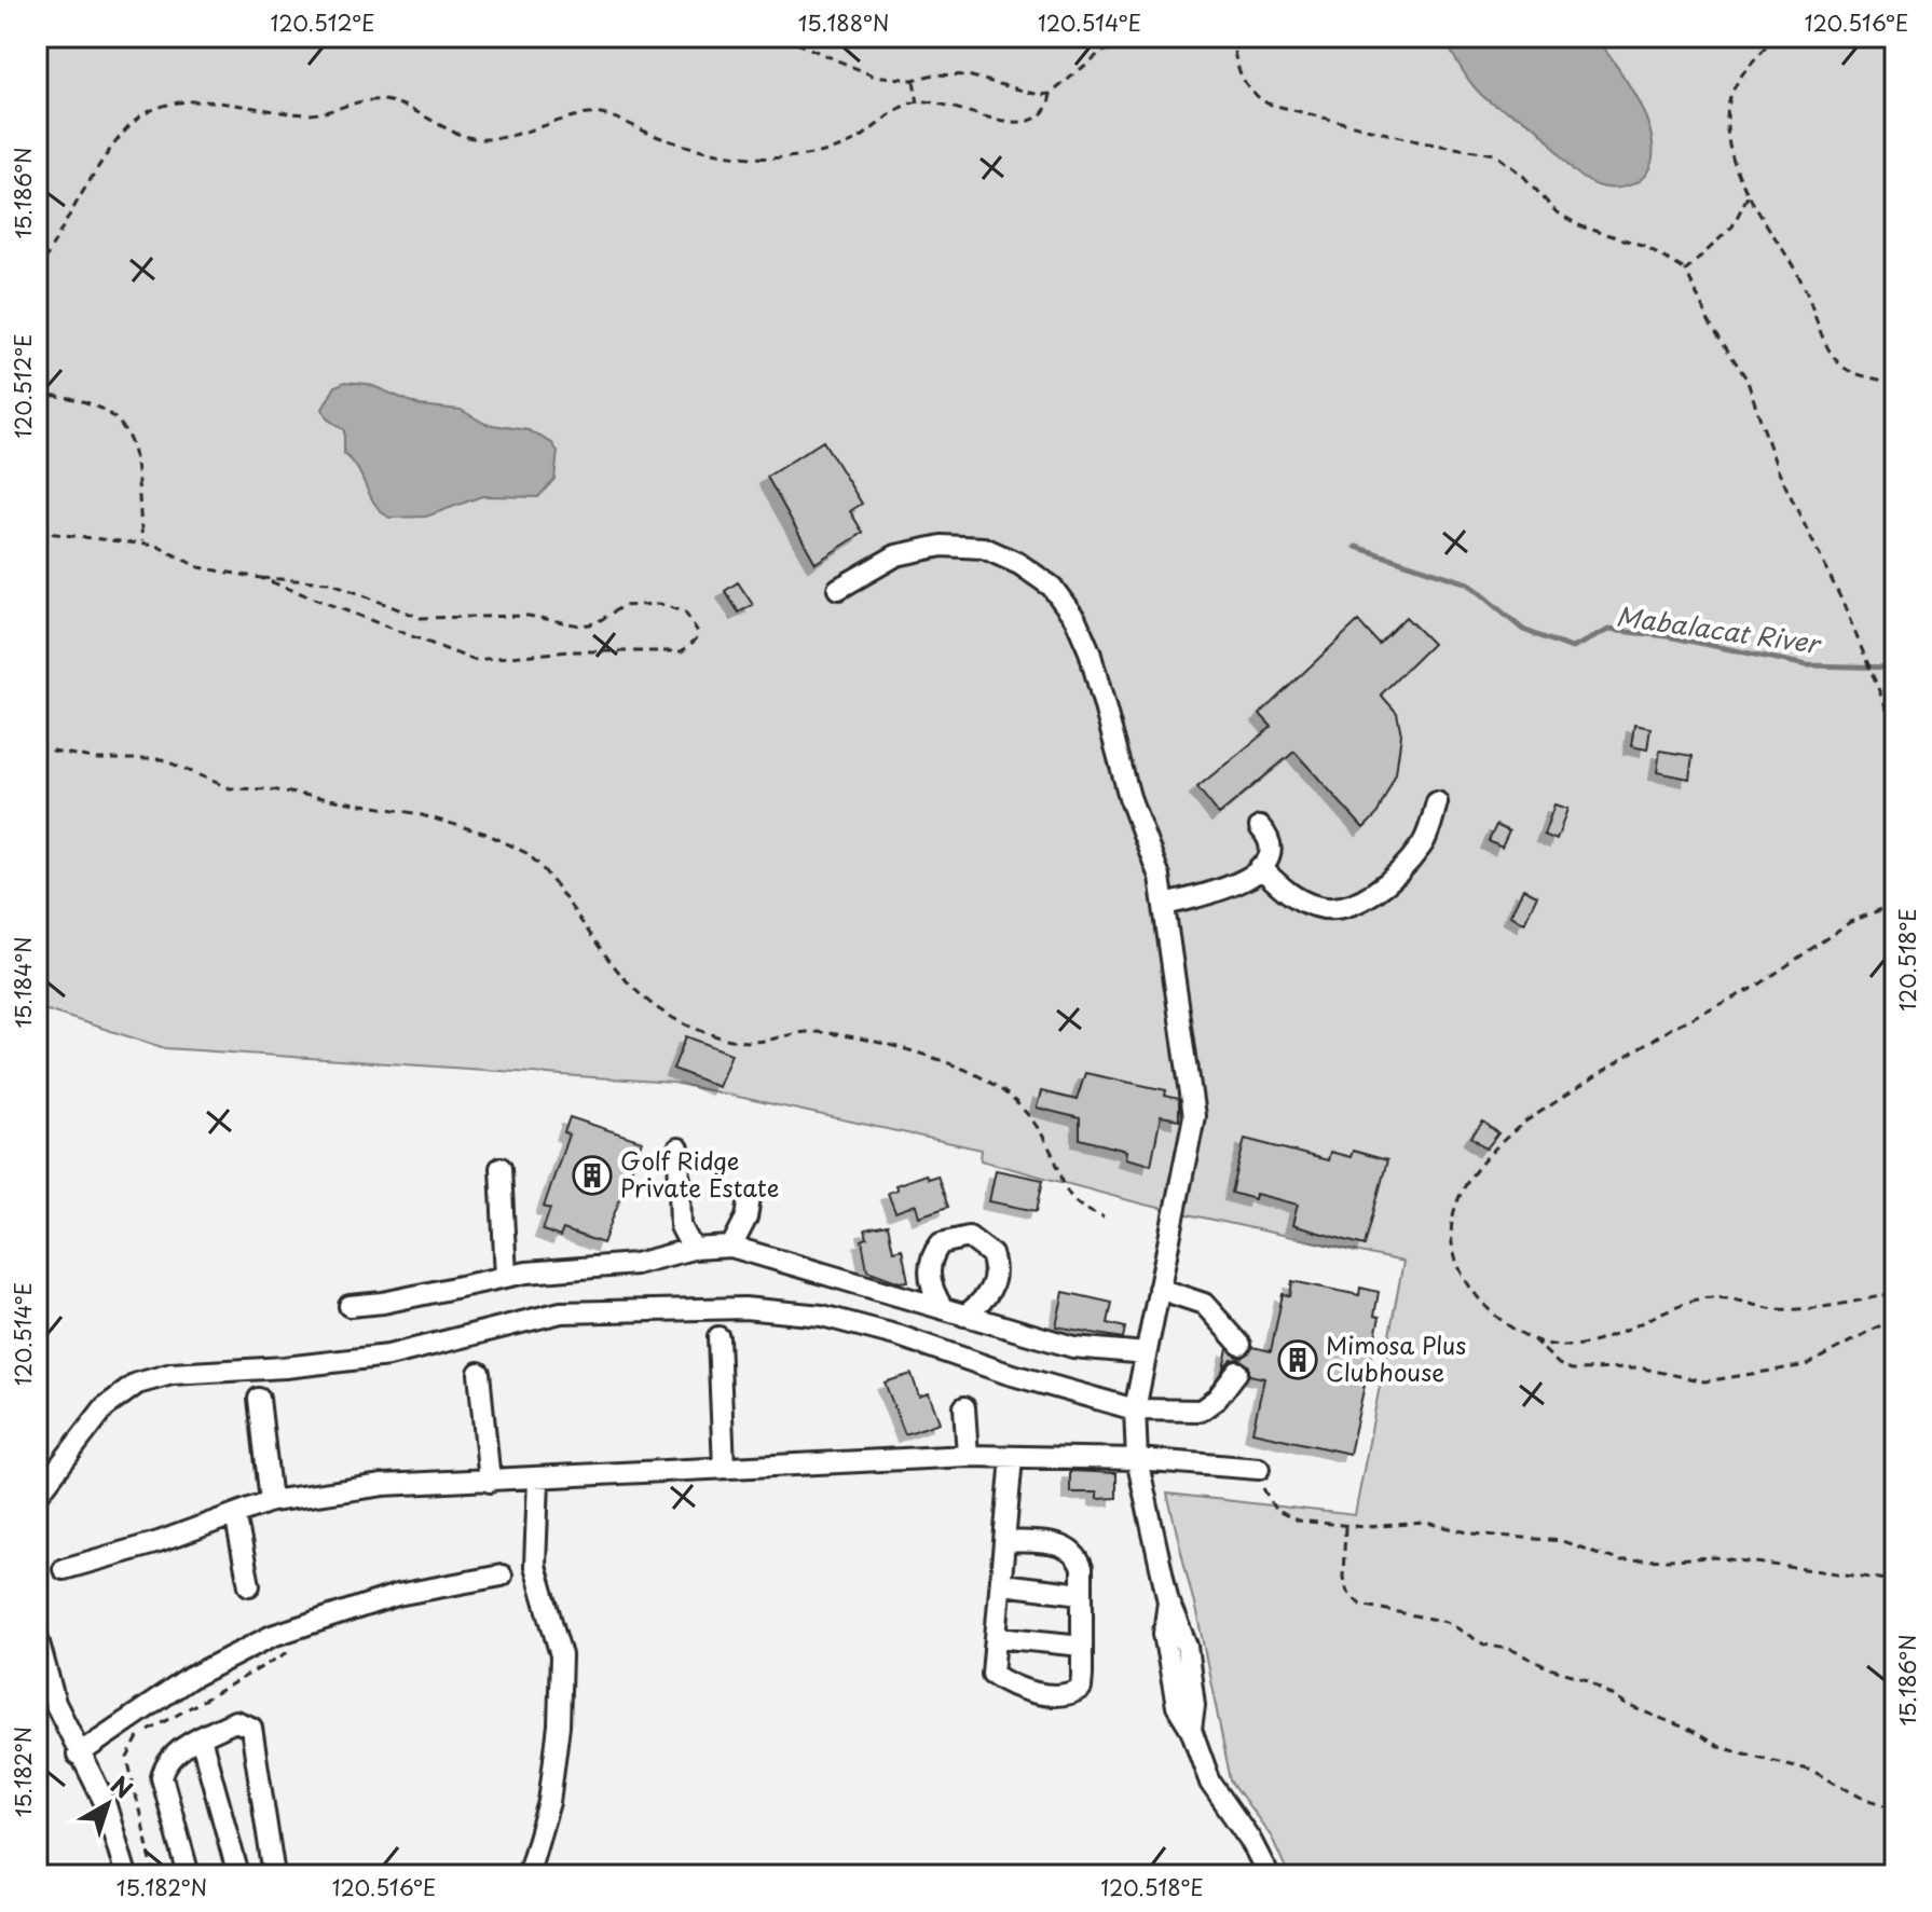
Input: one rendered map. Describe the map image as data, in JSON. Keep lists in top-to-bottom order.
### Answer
{
  "water": ["Mabalacat River"],
  "places": {
    "building": ["Golf Ridge Private Estate", "Mimosa Plus Clubhouse"]
  },
  "north": "top right",
  "coordinates": [
    "120.512°E",
    "15.188°N",
    "120.514°E",
    "120.516°E",
    "15.186°N",
    "120.518°E",
    "15.184°N",
    "15.182°N"
  ]
}
